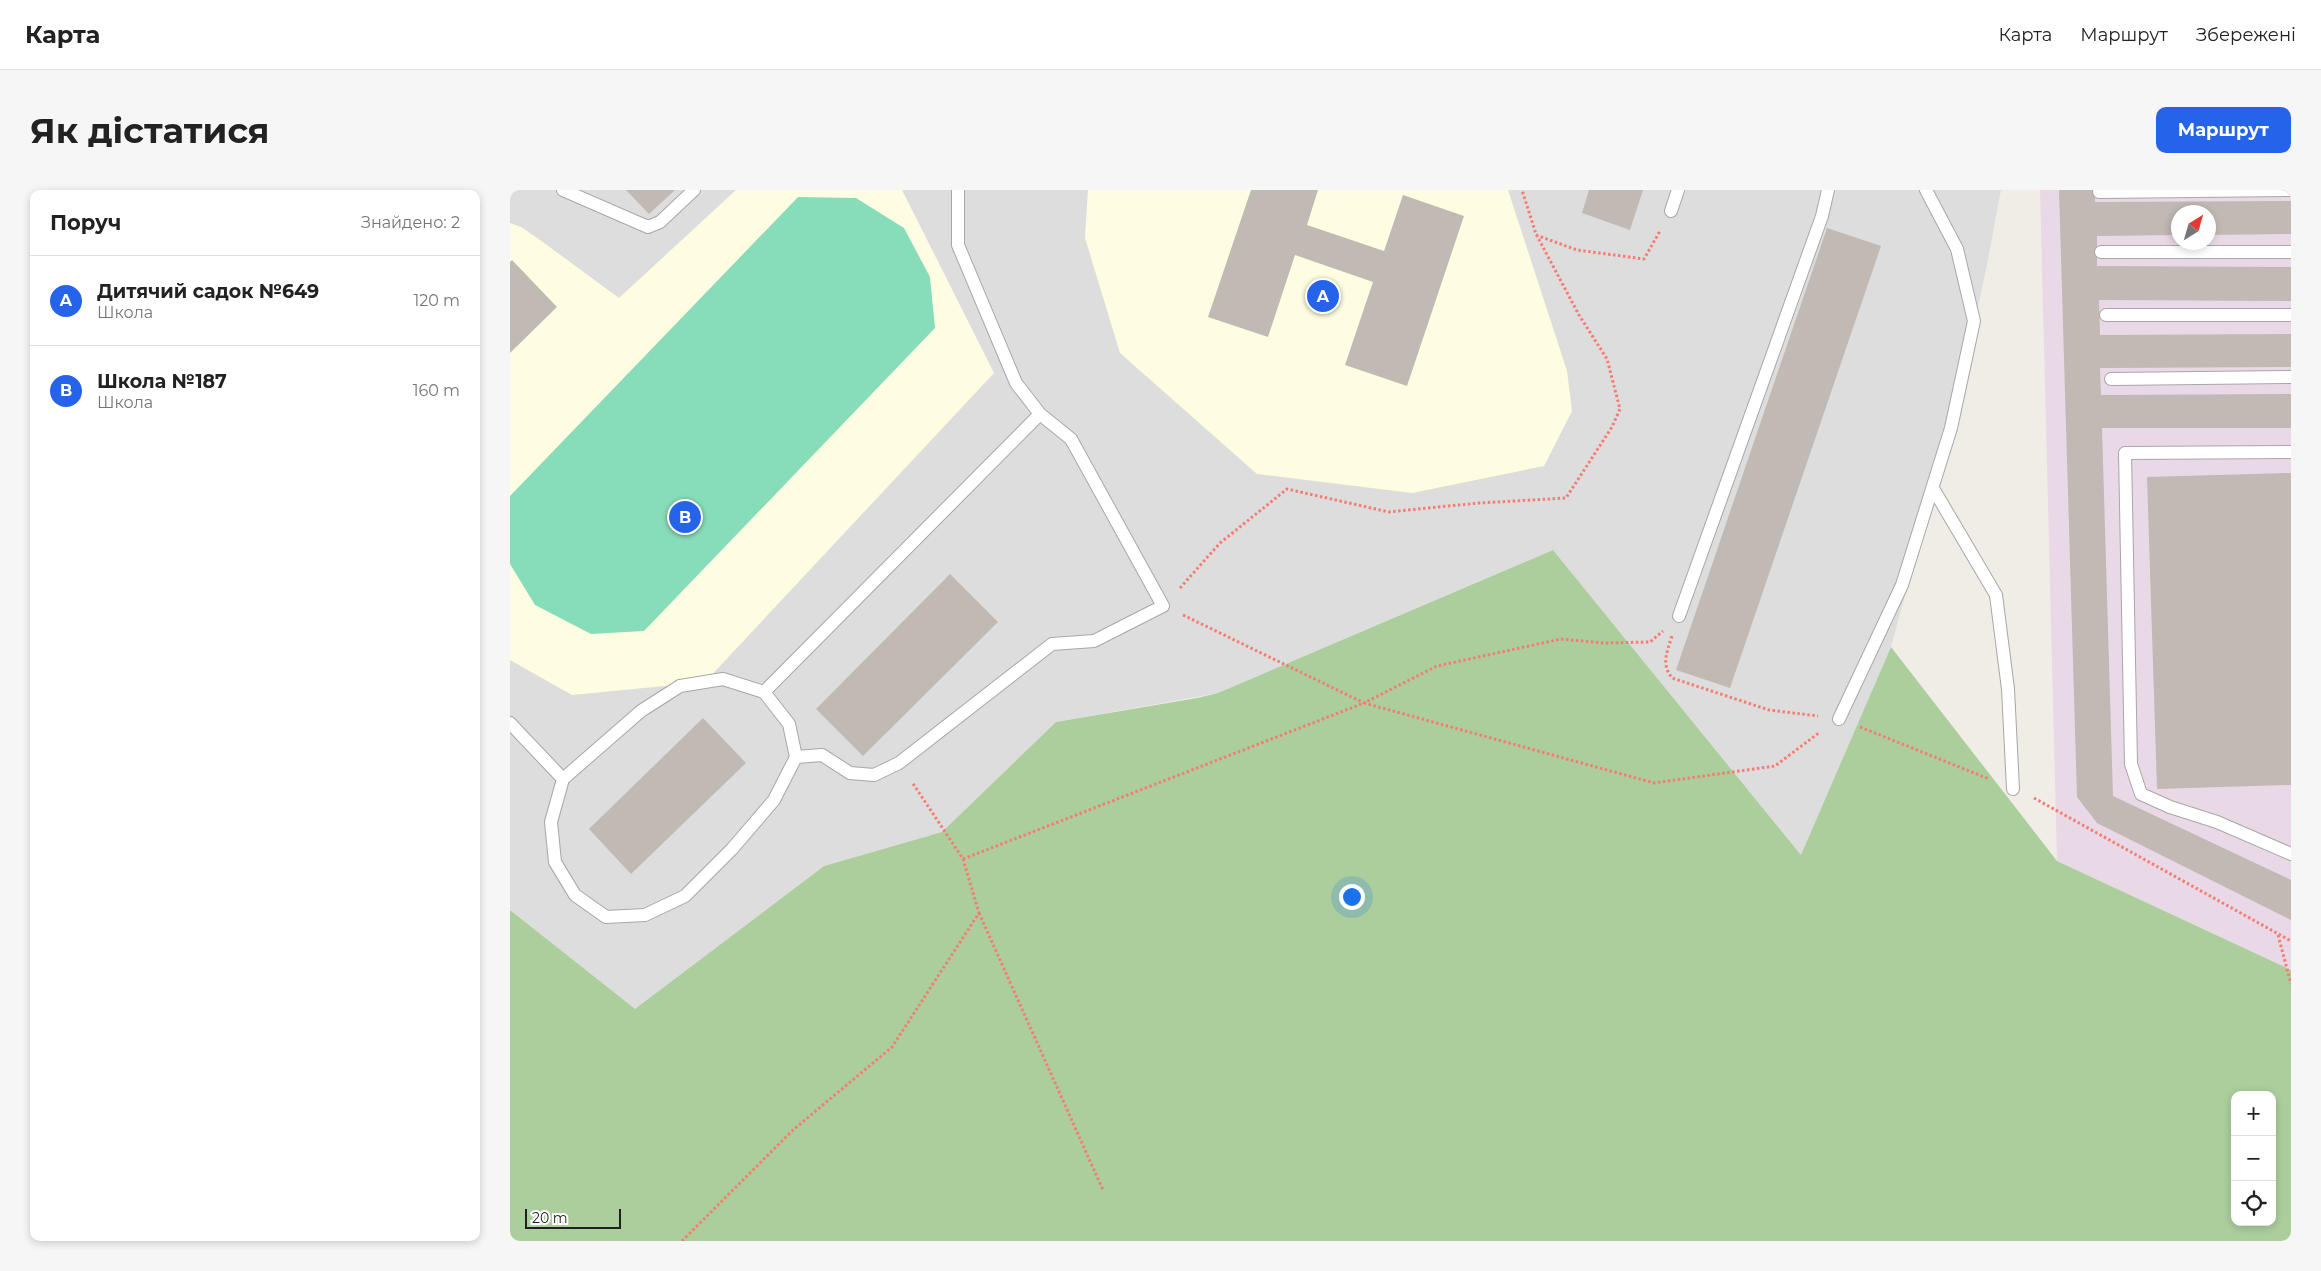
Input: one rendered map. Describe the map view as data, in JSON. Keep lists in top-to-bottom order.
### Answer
{
  "scale_bar": "20 m",
  "north": "top right",
  "page": {
    "header": "Карта",
    "nav": ["Карта", "Маршрут", "Збережені"],
    "buttons": "Маршрут",
    "title": "Як дістатися",
    "heading": ["Поруч", "Знайдено: 2"],
    "list": [
      {
        "mark": "A",
        "name": "Дитячий садок №649",
        "note": "Школа",
        "value": "120 m"
      },
      {
        "mark": "B",
        "name": "Школа №187",
        "note": "Школа",
        "value": "160 m"
      }
    ],
    "pins": ["A", "B"],
    "map_buttons": ["+", "−"],
    "scale": "20 m"
  }
}
